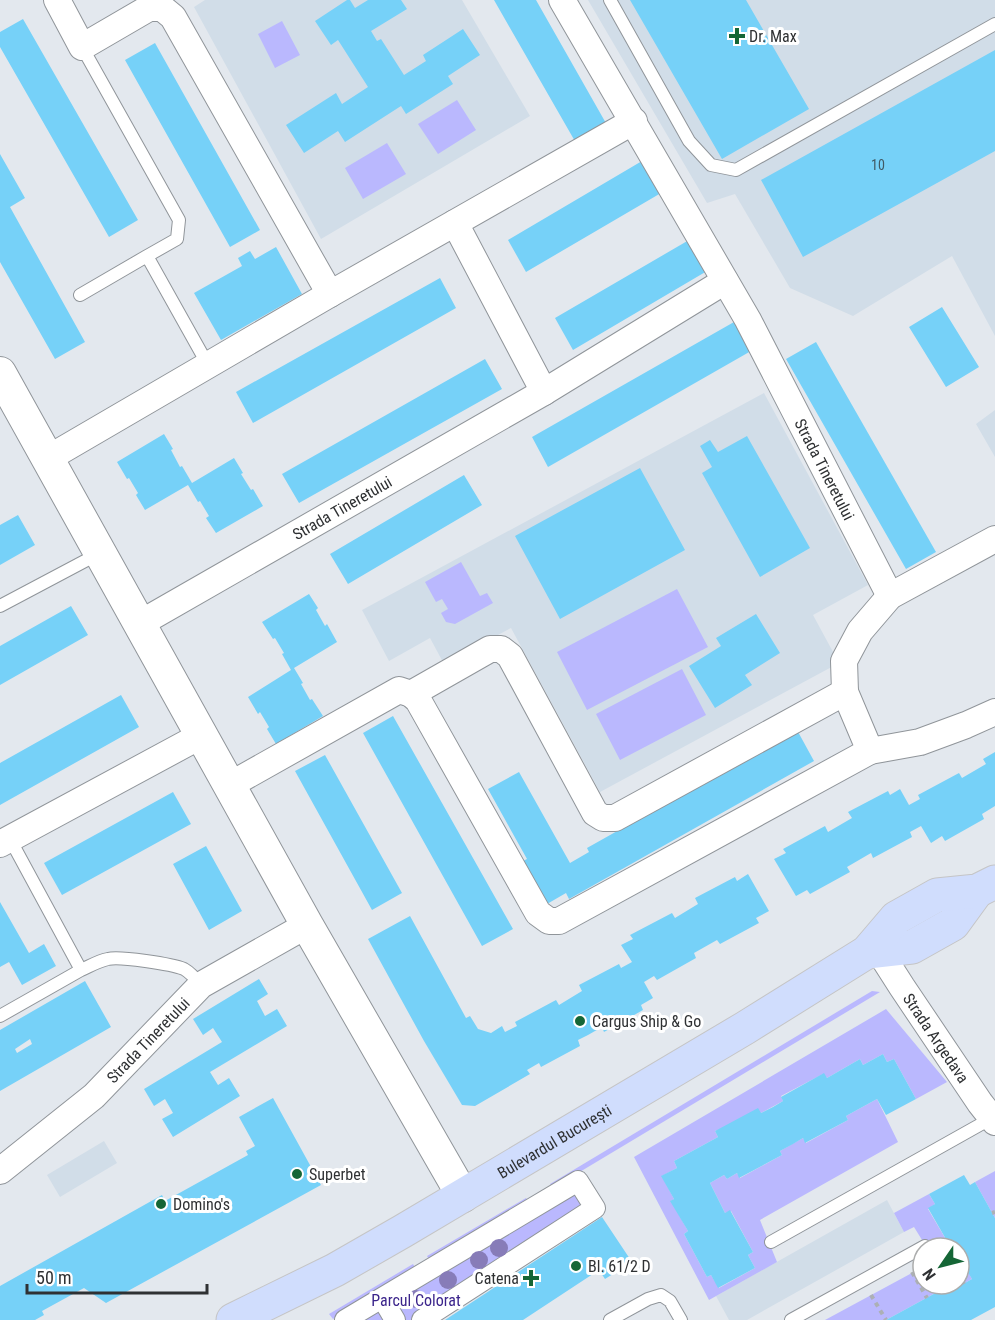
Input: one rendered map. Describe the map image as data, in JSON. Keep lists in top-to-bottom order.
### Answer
{
  "streets": {
    "main road": ["Bulevardul București"],
    "street": ["Strada Tineretului", "Strada Argedava"]
  },
  "crossings": [
    ["Strada Argedava", "Bulevardul București"]
  ],
  "parks": ["Parcul Colorat"],
  "places": {
    "health": ["Dr. Max", "Catena"],
    "other": [
      "Cargus Ship & Go",
      "Superbet",
      "Domino's",
      "Bl. 61/2 D"
    ]
  },
  "house_numbers": ["10"],
  "scale_bar": "50 m",
  "north": "bottom left"
}
